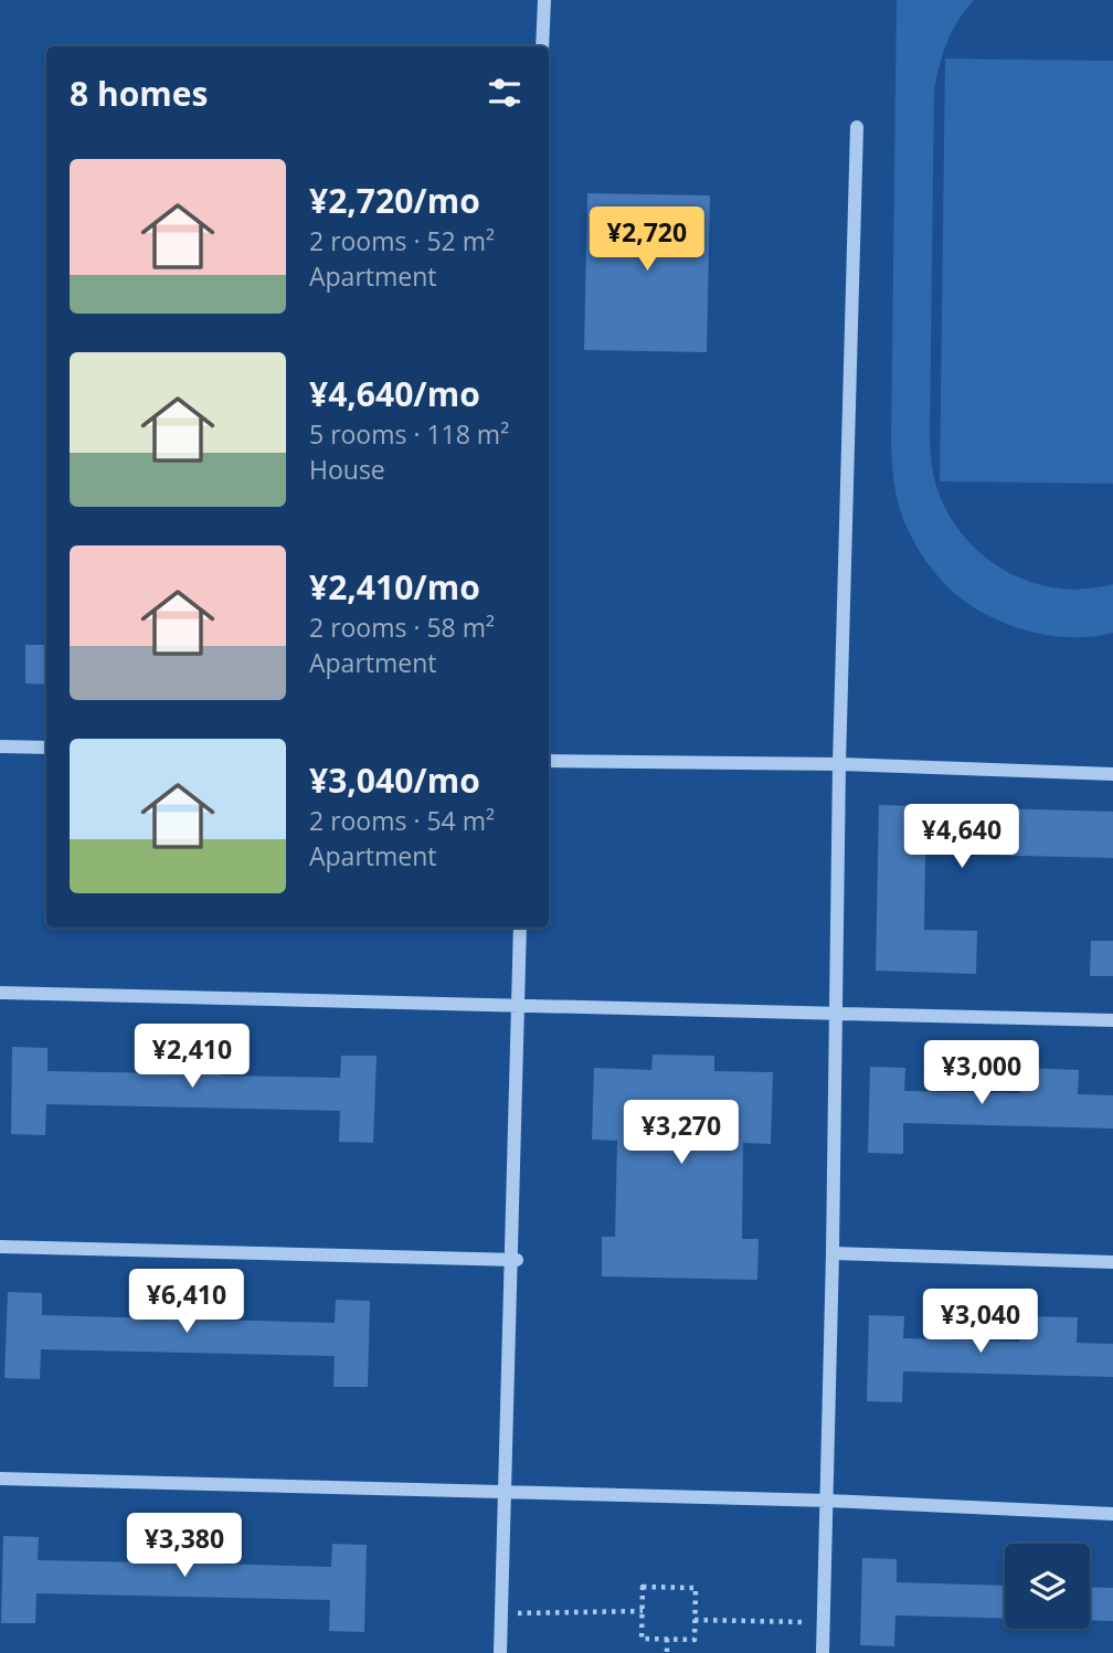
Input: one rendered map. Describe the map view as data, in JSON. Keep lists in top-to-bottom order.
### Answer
{
  "page": {
    "heading": "8 homes",
    "list": [
      {
        "name": "¥2,720/mo",
        "note": "2 rooms · 52 m² · Apartment"
      },
      {
        "name": "¥4,640/mo",
        "note": "5 rooms · 118 m² · House"
      },
      {
        "name": "¥2,410/mo",
        "note": "2 rooms · 58 m² · Apartment"
      },
      {
        "name": "¥3,040/mo",
        "note": "2 rooms · 54 m² · Apartment"
      }
    ],
    "price": [
      "¥2,720",
      "¥4,640",
      "¥2,410",
      "¥3,000",
      "¥3,270",
      "¥6,410",
      "¥3,040",
      "¥3,380"
    ]
  }
}
